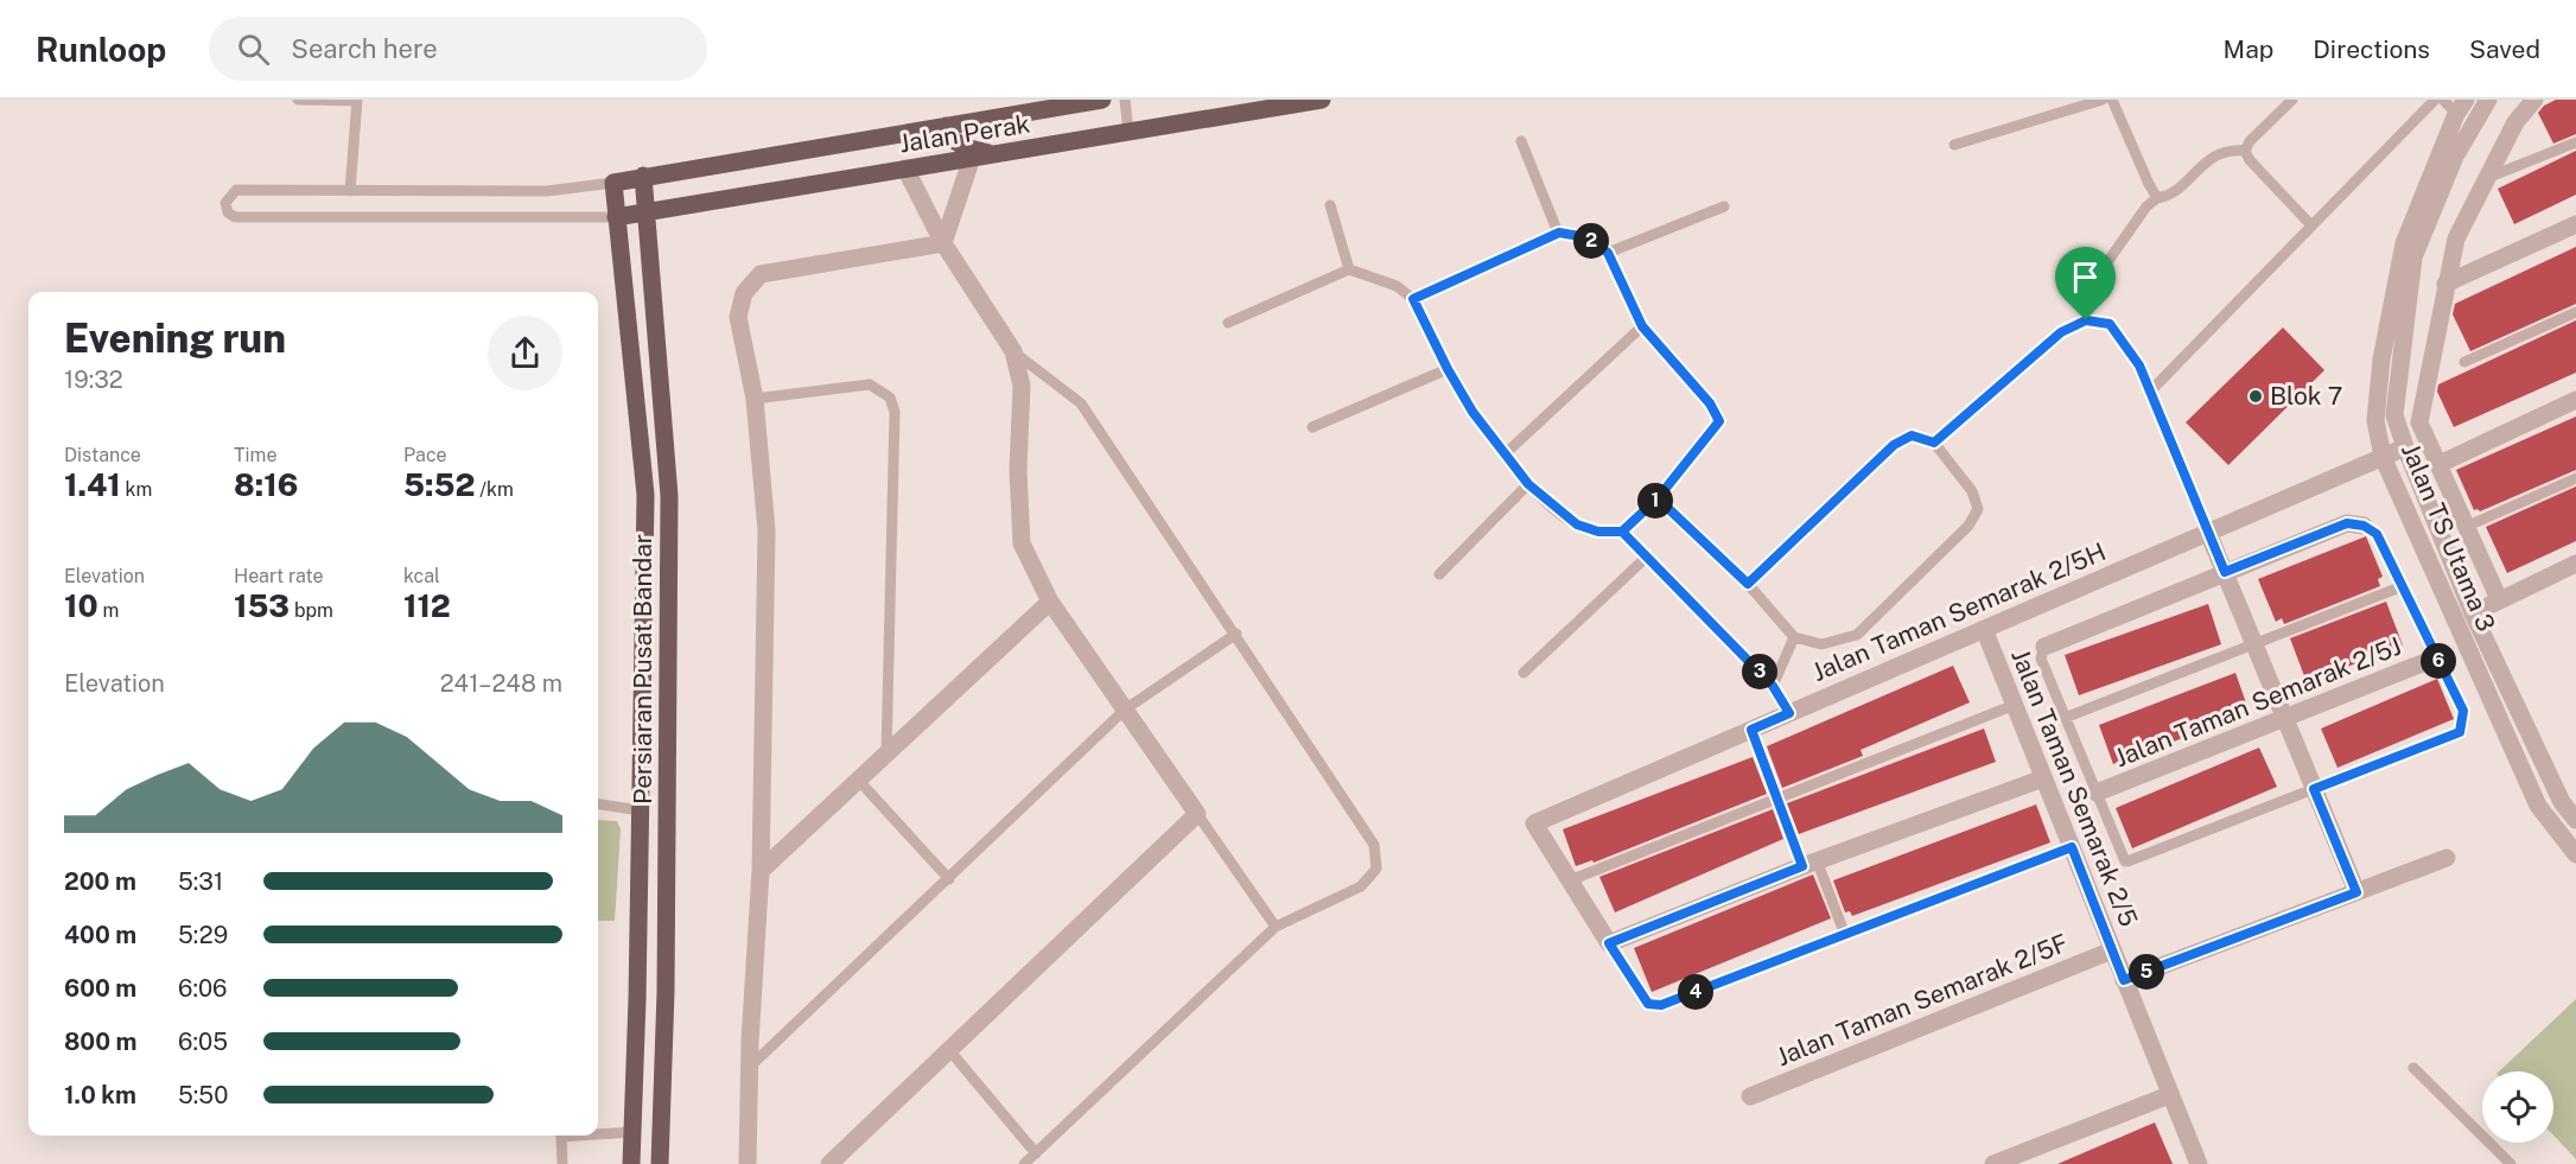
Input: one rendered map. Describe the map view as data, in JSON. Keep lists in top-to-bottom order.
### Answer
{
  "streets": {
    "main road": ["Jalan Perak", "Persiaran Pusat Bandar"],
    "street": [
      "Jalan TS Utama 3",
      "Jalan Taman Semarak 2/5H",
      "Jalan Taman Semarak 2/5J",
      "Jalan Taman Semarak 2/5",
      "Jalan Taman Semarak 2/5F"
    ]
  },
  "crossings": [
    ["Jalan Perak", "Persiaran Pusat Bandar"],
    ["Jalan TS Utama 3", "Jalan Taman Semarak 2/5H"],
    ["Jalan Taman Semarak 2/5H", "Jalan Taman Semarak 2/5"],
    ["Jalan Taman Semarak 2/5", "Jalan Taman Semarak 2/5F"]
  ],
  "places": ["Blok 7"],
  "page": {
    "header": "Runloop",
    "search": "Search here",
    "nav": ["Map", "Directions", "Saved"],
    "pins": [
      "2",
      "1",
      "6",
      "3",
      "5",
      "4"
    ],
    "heading": ["Evening run", "19:32"],
    "stats": [
      ["Distance", "1.41 km"],
      ["Time", "8:16"],
      ["Pace", "5:52 /km"],
      ["Elevation", "10 m"],
      ["Heart rate", "153 bpm"],
      ["kcal", "112"]
    ],
    "chart": ["Elevation", "241–248 m"],
    "list": [
      {
        "name": "200 m",
        "note": "5:31"
      },
      {
        "name": "400 m",
        "note": "5:29"
      },
      {
        "name": "600 m",
        "note": "6:06"
      },
      {
        "name": "800 m",
        "note": "6:05"
      },
      {
        "name": "1.0 km",
        "note": "5:50"
      }
    ]
  }
}
